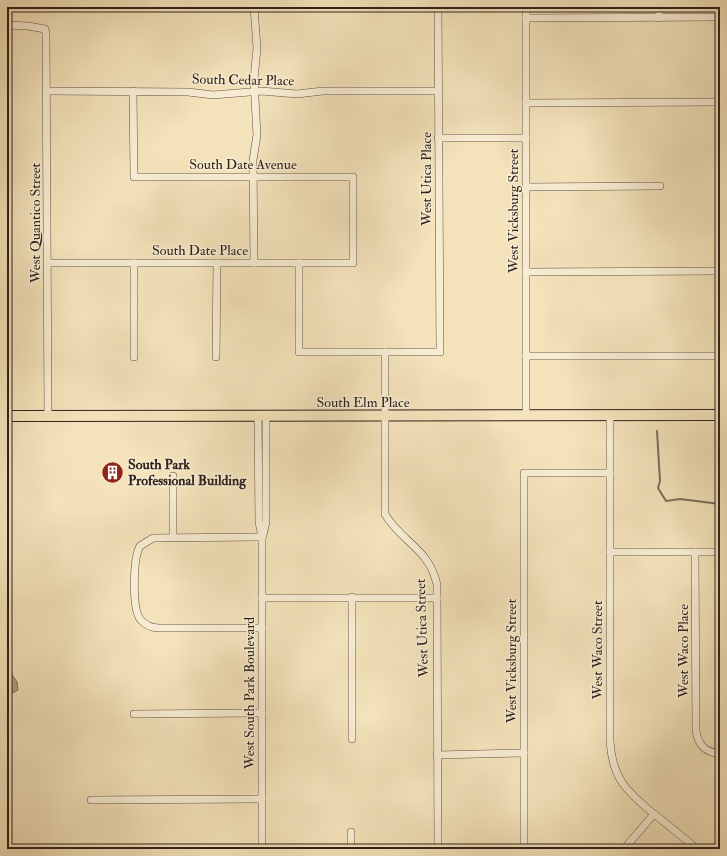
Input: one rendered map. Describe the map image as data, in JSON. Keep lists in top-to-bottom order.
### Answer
{
  "streets": {
    "main road": ["South Elm Place"],
    "street": [
      "South Cedar Place",
      "South Date Avenue",
      "West Utica Place",
      "West Vicksburg Street",
      "West Quantico Street",
      "South Date Place",
      "West Utica Street",
      "West Waco Street",
      "West Waco Place",
      "West South Park Boulevard"
    ]
  },
  "crossings": [
    ["South Cedar Place", "South Date Avenue"],
    ["South Cedar Place", "West Utica Place"],
    ["South Cedar Place", "West Quantico Street"],
    ["South Date Avenue", "South Date Place"],
    ["West Utica Place", "West Utica Street"],
    ["West Vicksburg Street", "South Elm Place"],
    ["West Vicksburg Street", "West Waco Street"],
    ["West Quantico Street", "South Date Place"],
    ["West Quantico Street", "South Elm Place"],
    ["South Elm Place", "West Utica Street"],
    ["South Elm Place", "West Waco Street"],
    ["South Elm Place", "West South Park Boulevard"]
  ],
  "places": {
    "building": ["South Park Professional Building"]
  }
}
